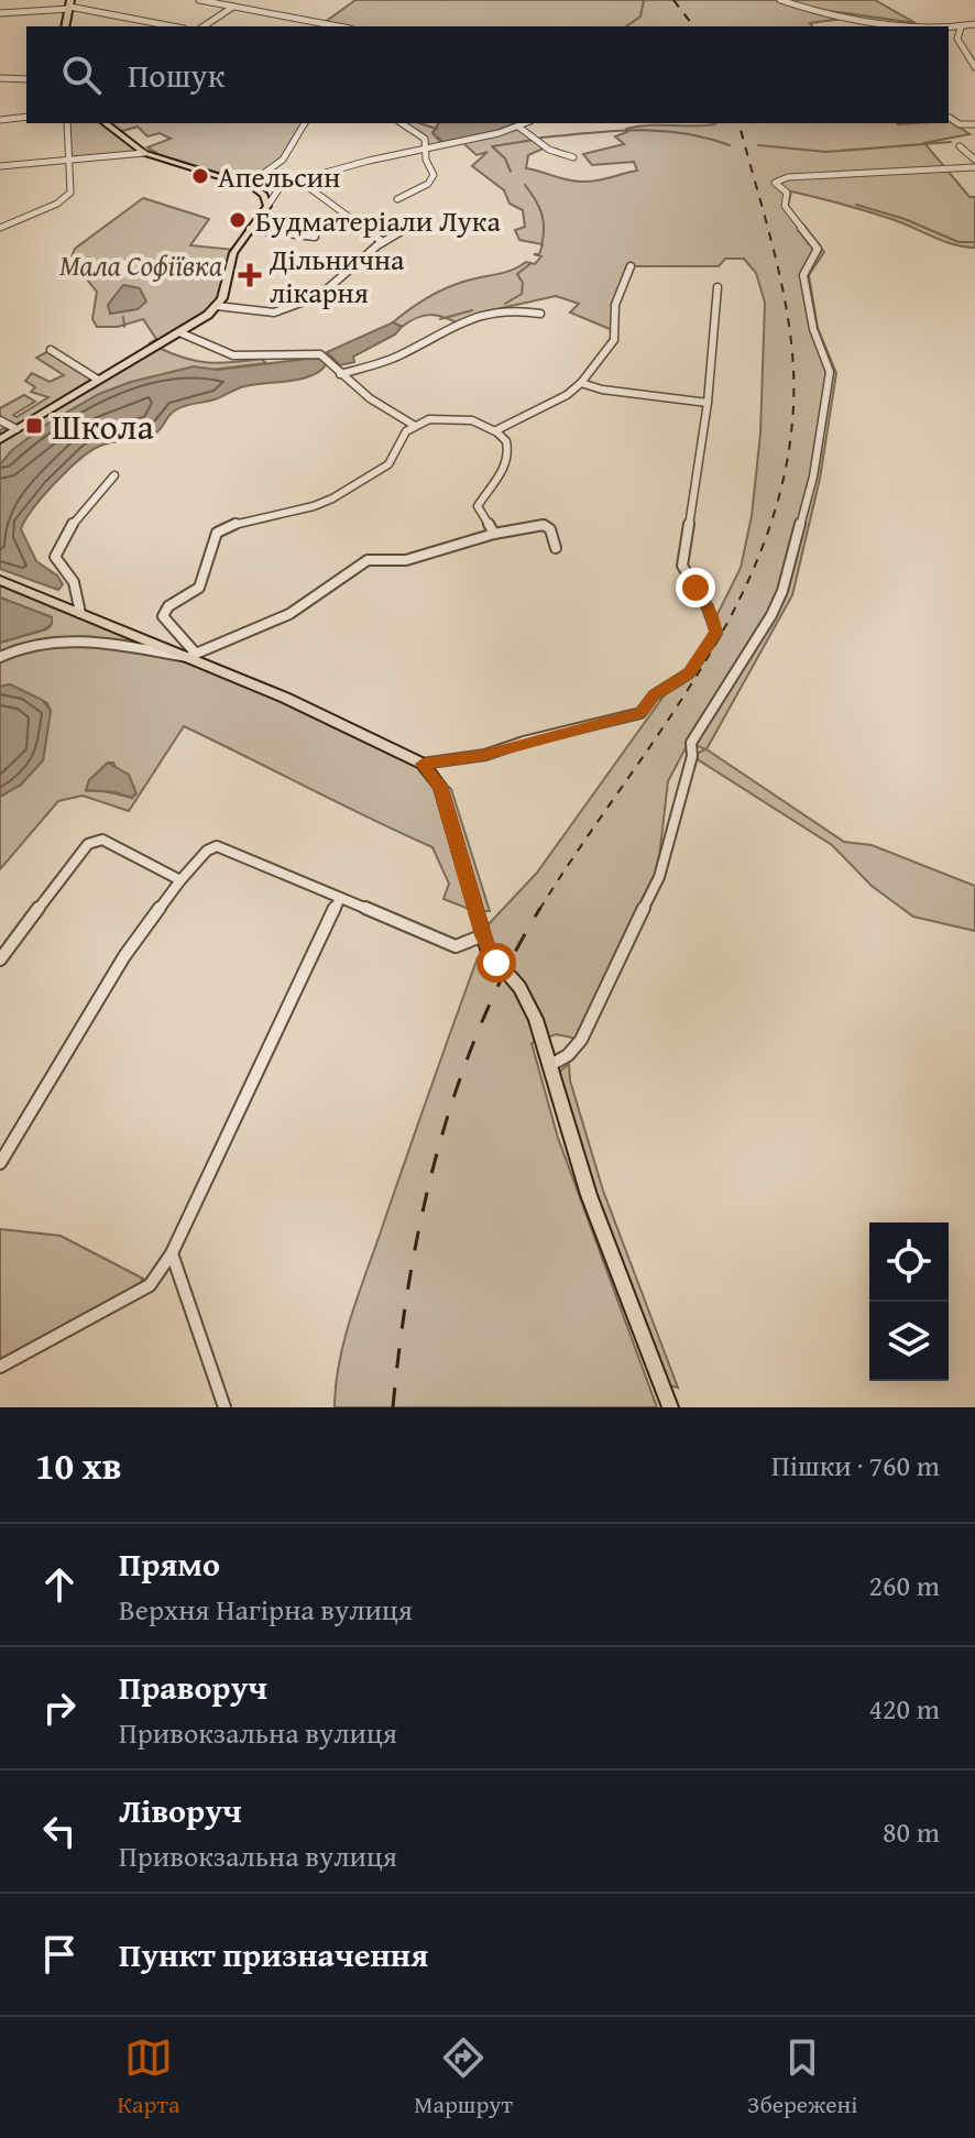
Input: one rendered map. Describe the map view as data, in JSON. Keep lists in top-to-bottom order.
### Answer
{
  "parks": ["Мала Софіївка"],
  "places": {
    "other": ["Апельсин", "Будматеріали Лука"],
    "health": ["Дільнична лікарня"],
    "transit": ["Школа"]
  },
  "page": {
    "search": "Пошук",
    "heading": ["10 хв", "Пішки · 760 m"],
    "list": [
      ["Прямо", "Верхня Нагірна вулиця", "260 m"],
      ["Праворуч", "Привокзальна вулиця", "420 m"],
      ["Ліворуч", "Привокзальна вулиця", "80 m"],
      "Пункт призначення"
    ],
    "nav": ["Карта", "Маршрут", "Збережені"]
  }
}
